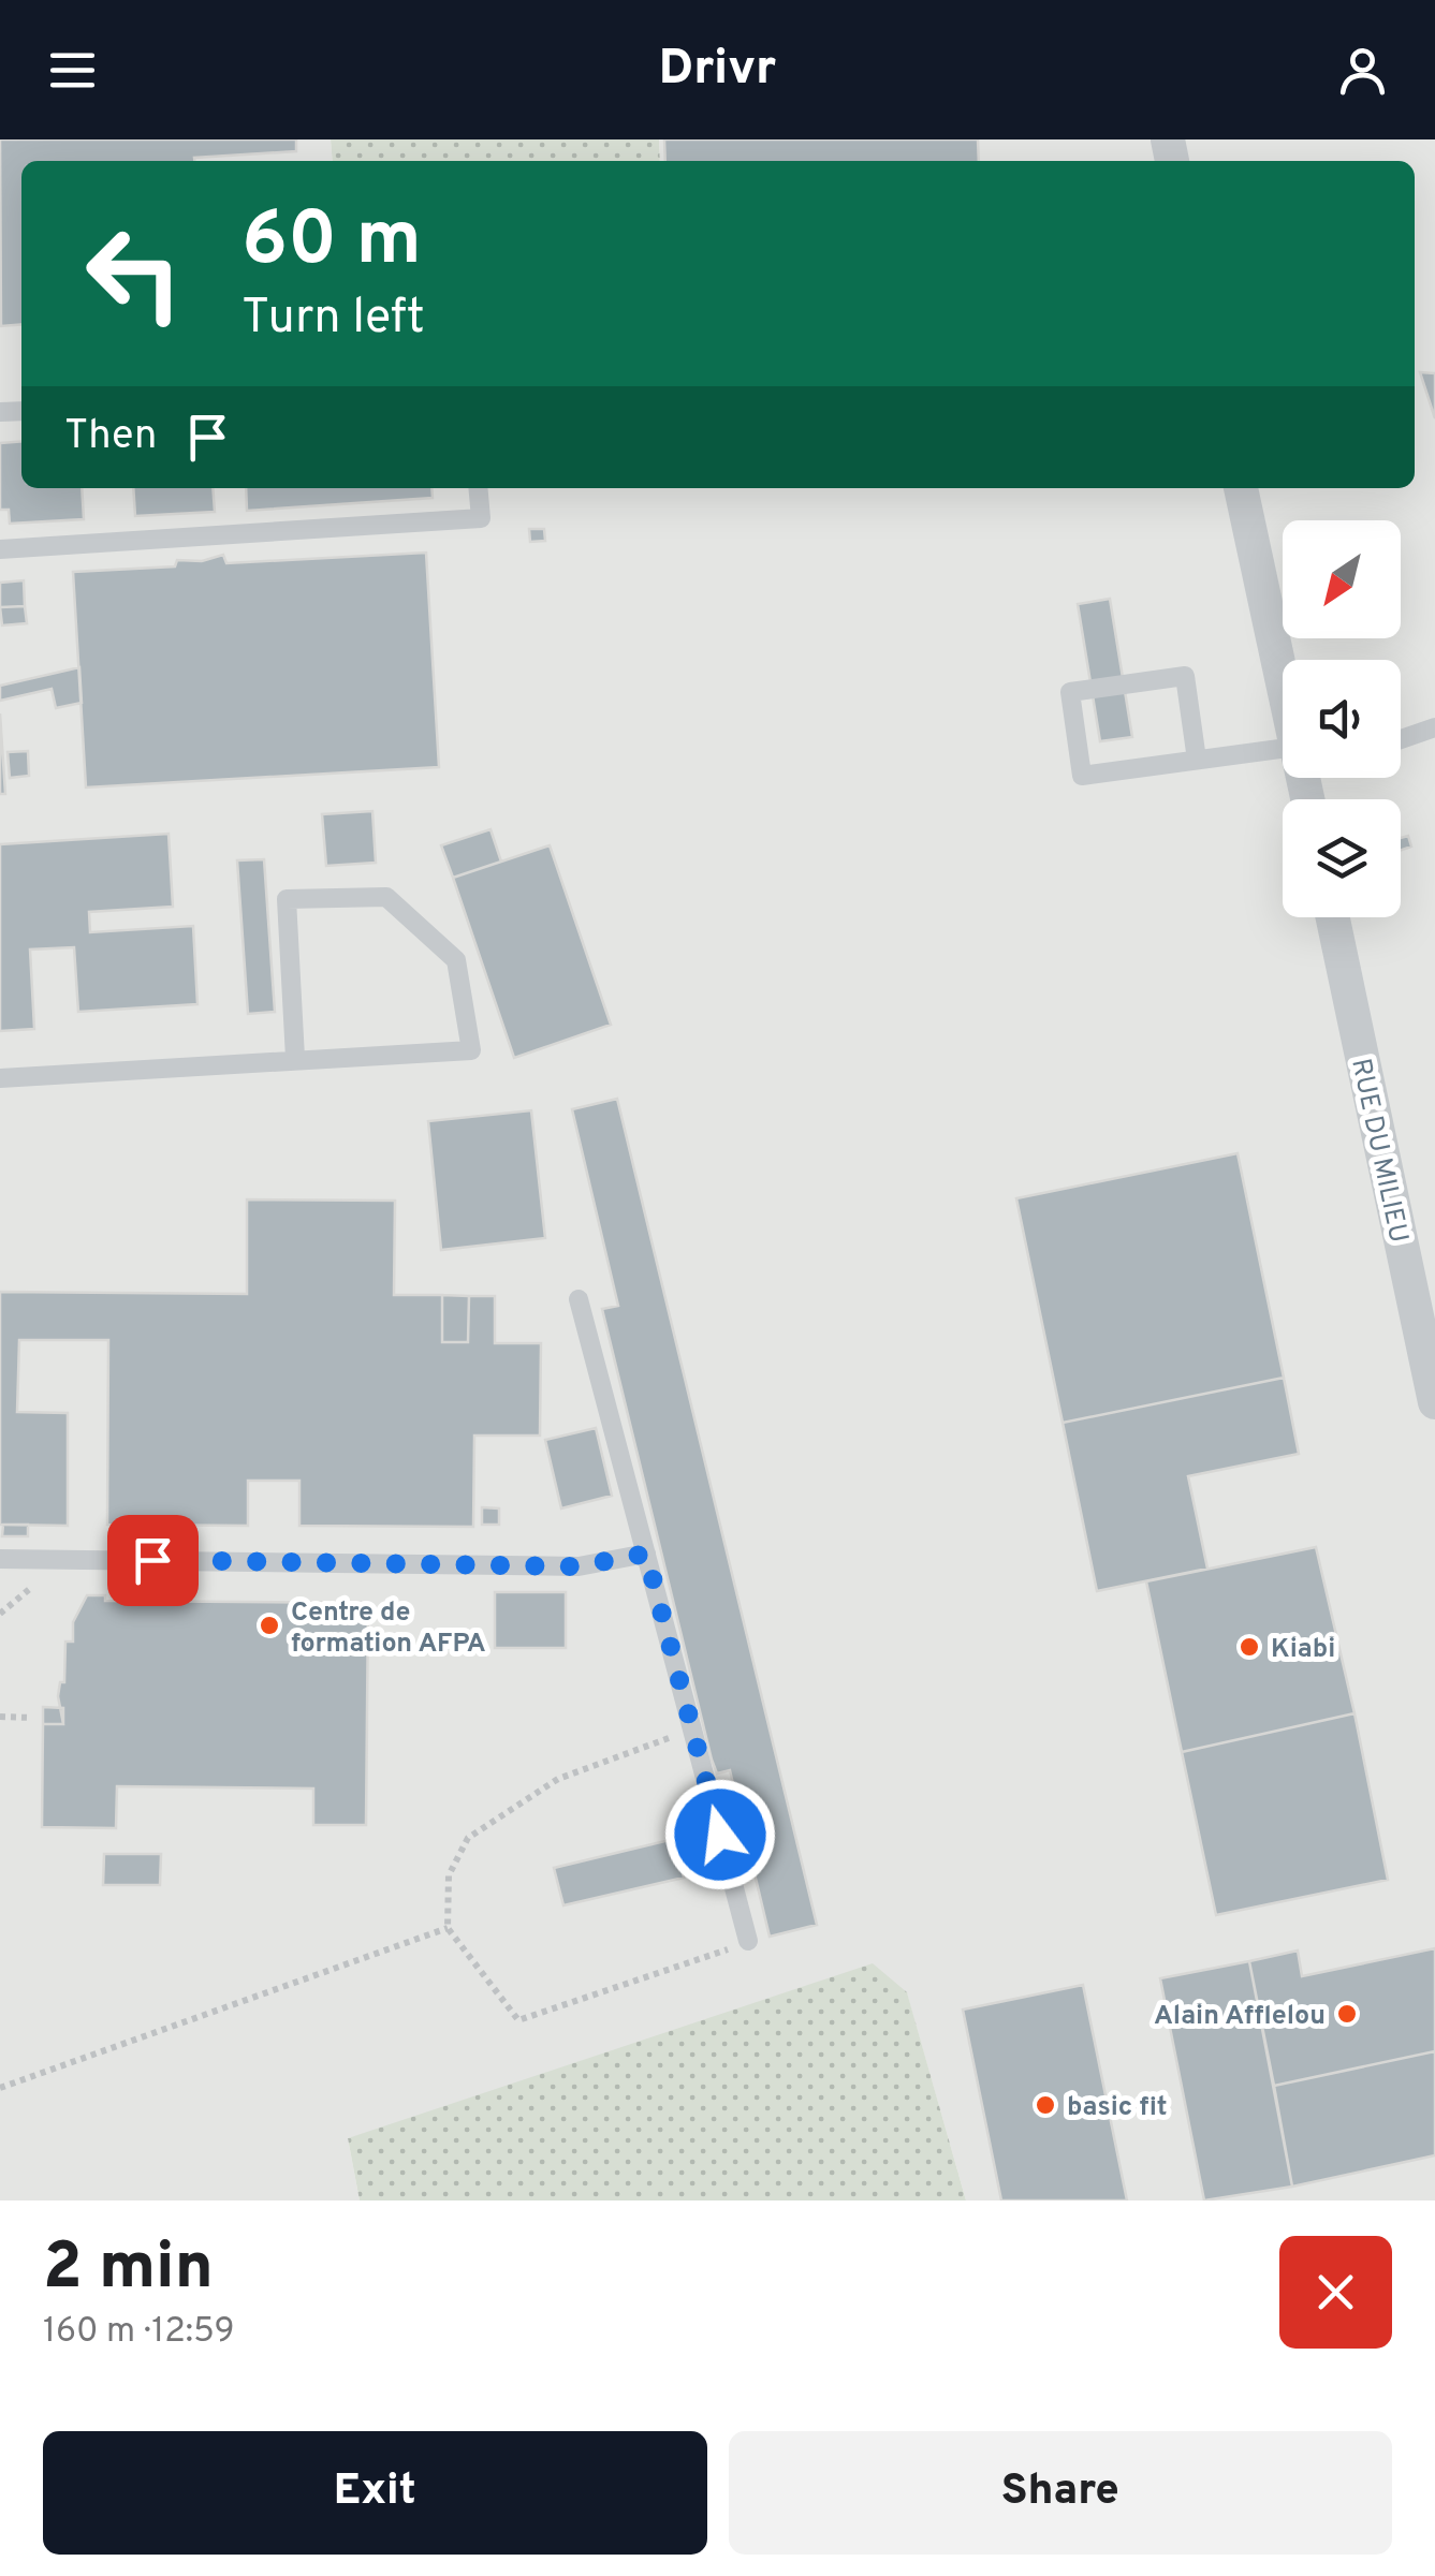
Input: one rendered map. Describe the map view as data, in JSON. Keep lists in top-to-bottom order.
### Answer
{
  "streets": {
    "street": ["RUE DU MILIEU"]
  },
  "places": [
    "Centre de formation AFPA",
    "Kiabi",
    "Alain Afflelou",
    "basic fit"
  ],
  "north": "bottom left",
  "page": {
    "header": "Drivr",
    "turn": ["60 m", "Turn left"],
    "then": "Then",
    "heading": ["2 min", "160 m · 12:59"],
    "buttons": ["Exit", "Share"]
  }
}
